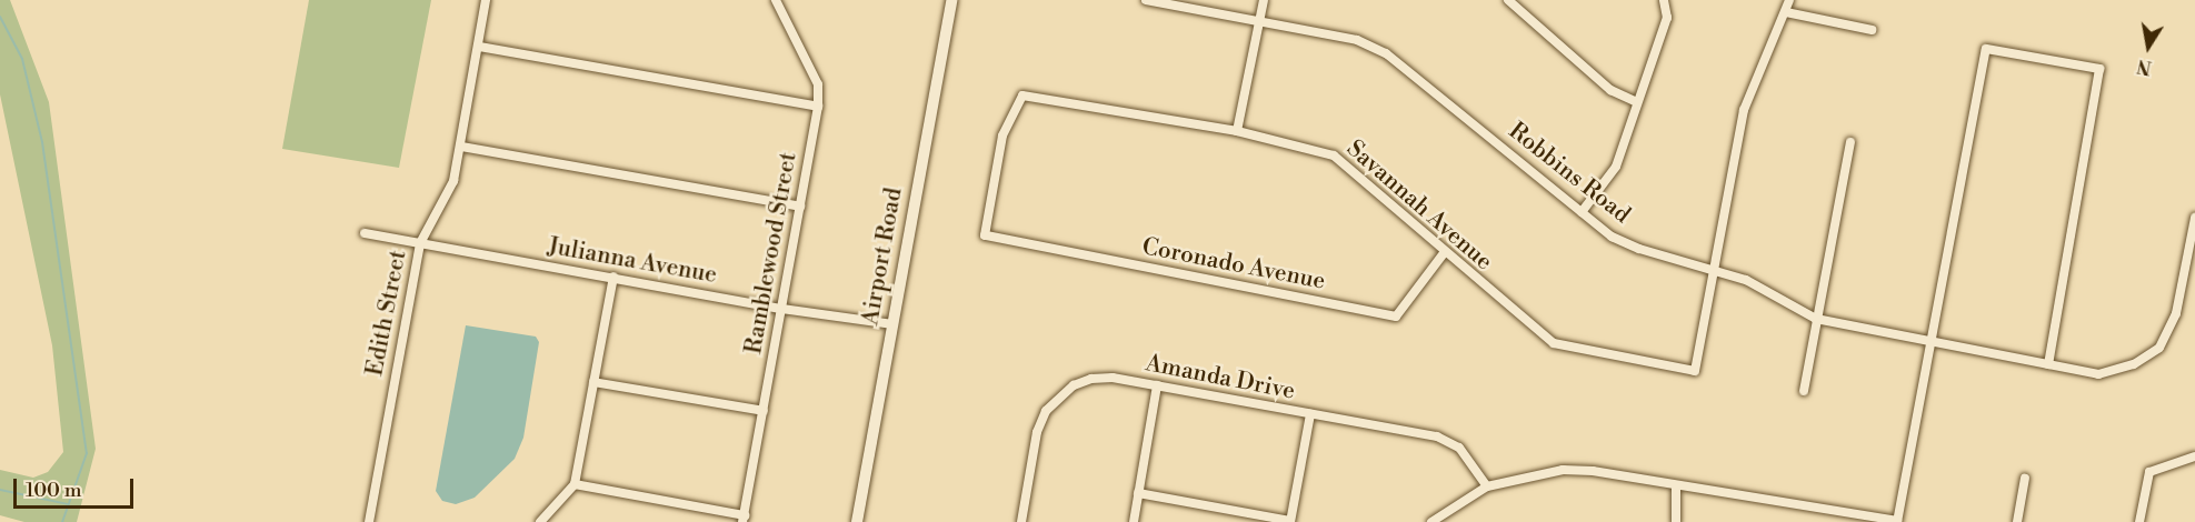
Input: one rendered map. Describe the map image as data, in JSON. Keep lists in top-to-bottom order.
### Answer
{
  "streets": {
    "main road": ["Airport Road"],
    "street": [
      "Robbins Road",
      "Savannah Avenue",
      "Ramblewood Street",
      "Julianna Avenue",
      "Coronado Avenue",
      "Edith Street",
      "Amanda Drive"
    ]
  },
  "crossings": [
    ["Robbins Road", "Savannah Avenue"],
    ["Savannah Avenue", "Coronado Avenue"],
    ["Ramblewood Street", "Julianna Avenue"],
    ["Airport Road", "Julianna Avenue"],
    ["Julianna Avenue", "Edith Street"]
  ],
  "scale_bar": "100 m",
  "north": "bottom"
}
